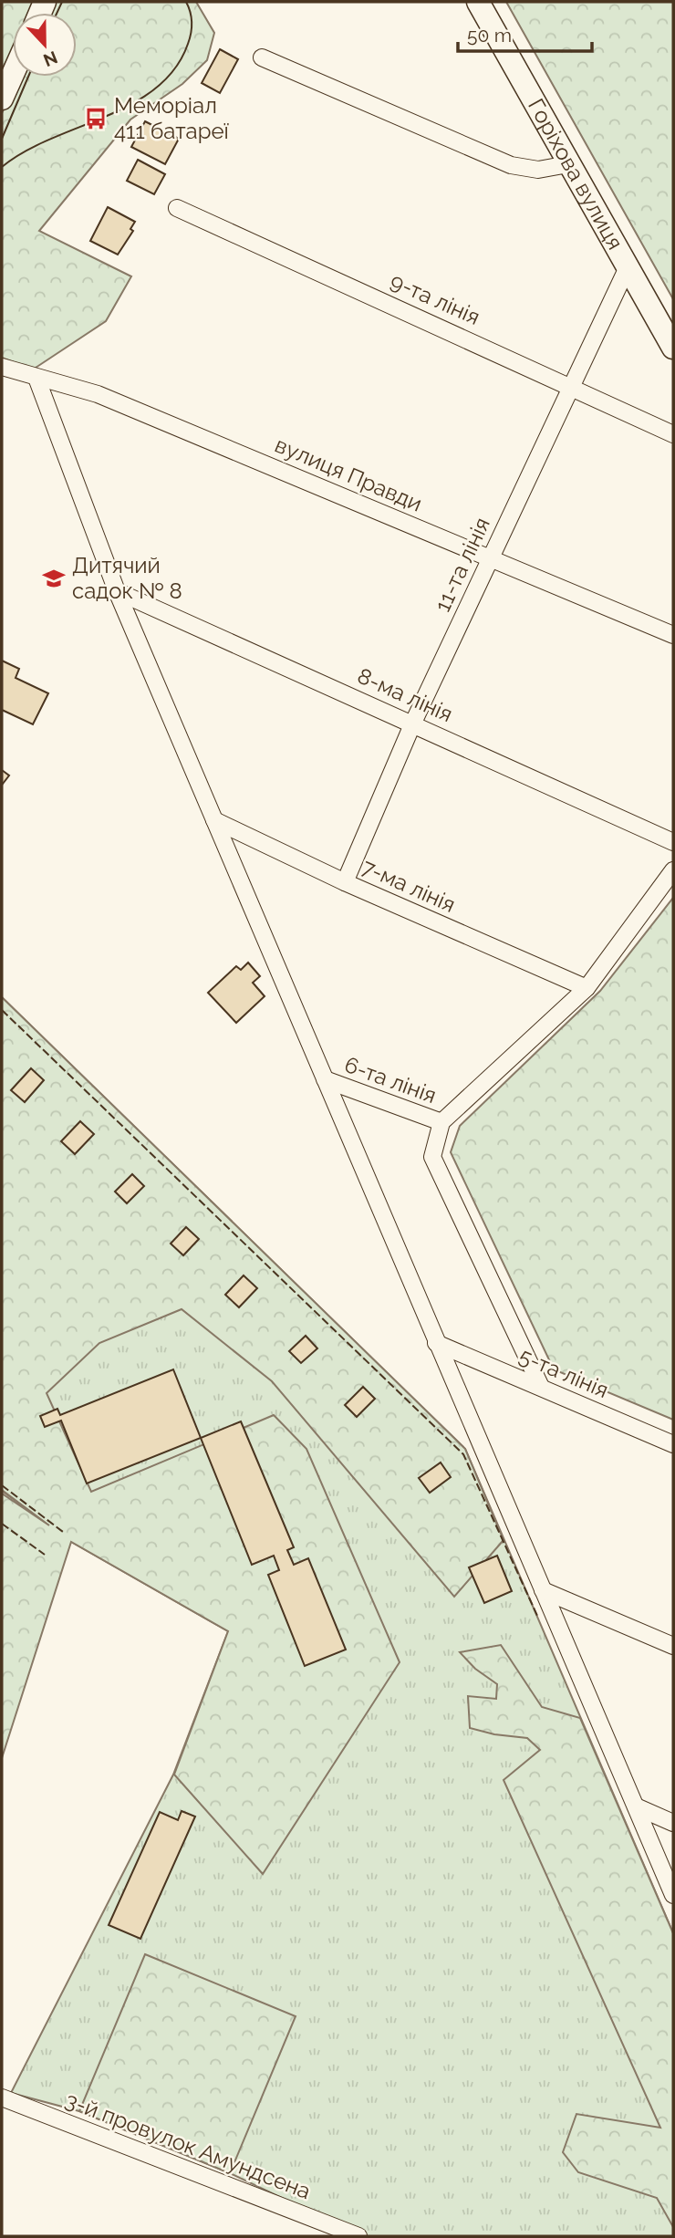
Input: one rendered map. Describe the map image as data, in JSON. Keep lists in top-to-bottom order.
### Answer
{
  "streets": {
    "street": [
      "Горіхова вулиця",
      "9-та лінія",
      "вулиця Правди",
      "11-та лінія",
      "8-ма лінія",
      "7-ма лінія",
      "6-та лінія",
      "5-та лінія",
      "3-й провулок Амундсена"
    ]
  },
  "crossings": [
    ["Горіхова вулиця", "11-та лінія"],
    ["9-та лінія", "11-та лінія"],
    ["вулиця Правди", "11-та лінія"],
    ["11-та лінія", "8-ма лінія"],
    ["11-та лінія", "7-ма лінія"]
  ],
  "places": {
    "bus stop": ["Меморіал 411 батареї"],
    "school or university": ["Дитячий садок № 8"]
  },
  "scale_bar": "50 m",
  "north": "bottom"
}
